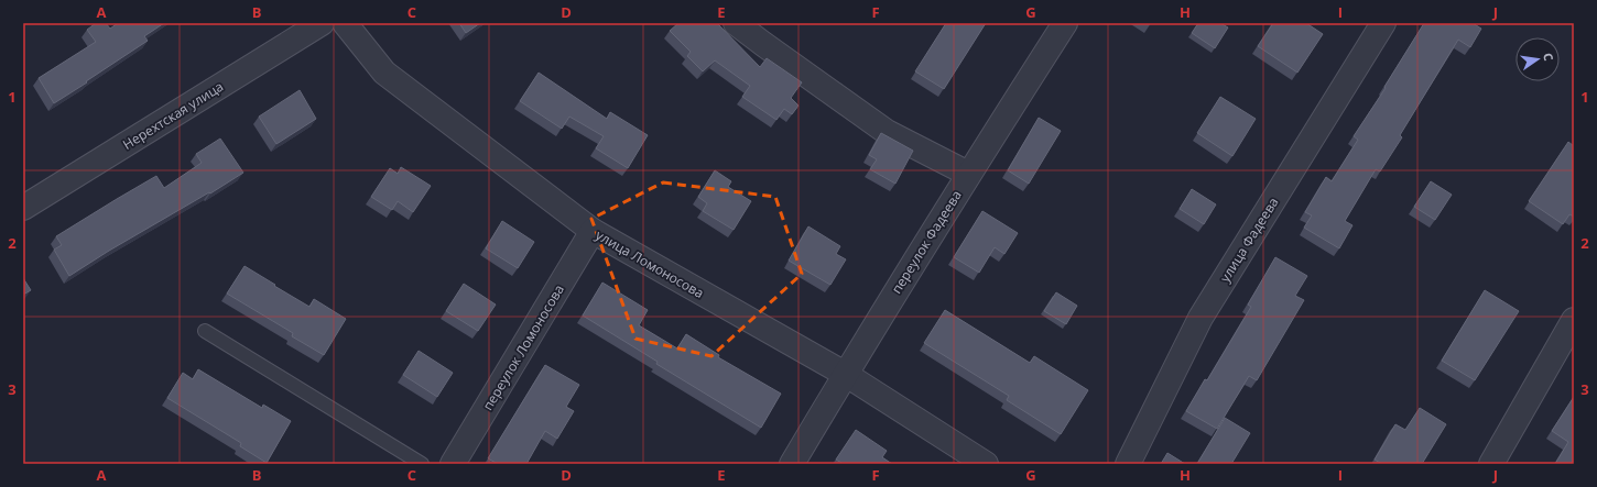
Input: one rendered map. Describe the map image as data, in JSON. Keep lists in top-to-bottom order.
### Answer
{
  "streets": {
    "street": [
      "Нерехтская улица",
      "улица Фадеева",
      "переулок Фадеева",
      "улица Ломоносова",
      "переулок Ломоносова"
    ]
  },
  "crossings": [
    ["переулок Фадеева", "улица Ломоносова"],
    ["улица Ломоносова", "переулок Ломоносова"]
  ],
  "north": "right",
  "grid": {
    "columns": [
      "A",
      "B",
      "C",
      "D",
      "E",
      "F",
      "G",
      "H",
      "I",
      "J"
    ],
    "rows": ["1", "2", "3"]
  }
}
